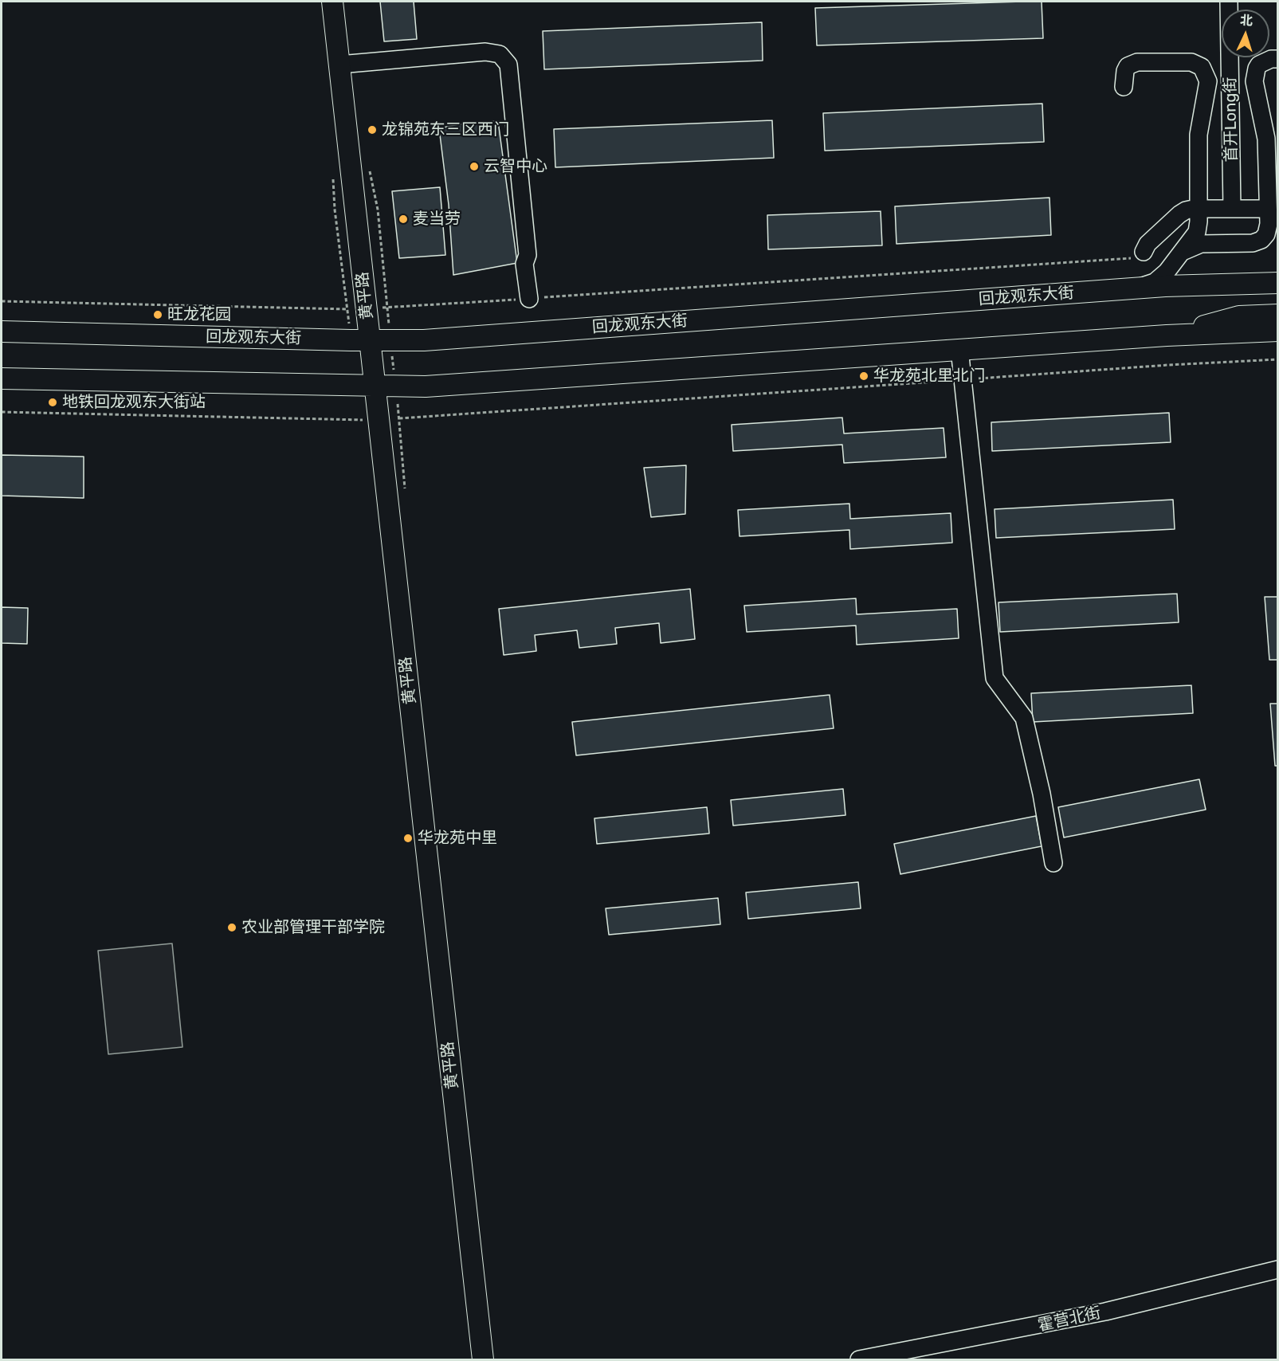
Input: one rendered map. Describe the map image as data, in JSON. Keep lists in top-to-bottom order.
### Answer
{
  "streets": {
    "main road": ["黄平路", "回龙观东大街"],
    "street": ["首开Long街", "霍营北街"]
  },
  "crossings": [
    ["黄平路", "回龙观东大街"]
  ],
  "places": [
    "龙锦苑东三区西门",
    "云智中心",
    "麦当劳",
    "旺龙花园",
    "华龙苑北里北门",
    "地铁回龙观东大街站",
    "华龙苑中里",
    "农业部管理干部学院"
  ],
  "north": "top"
}
